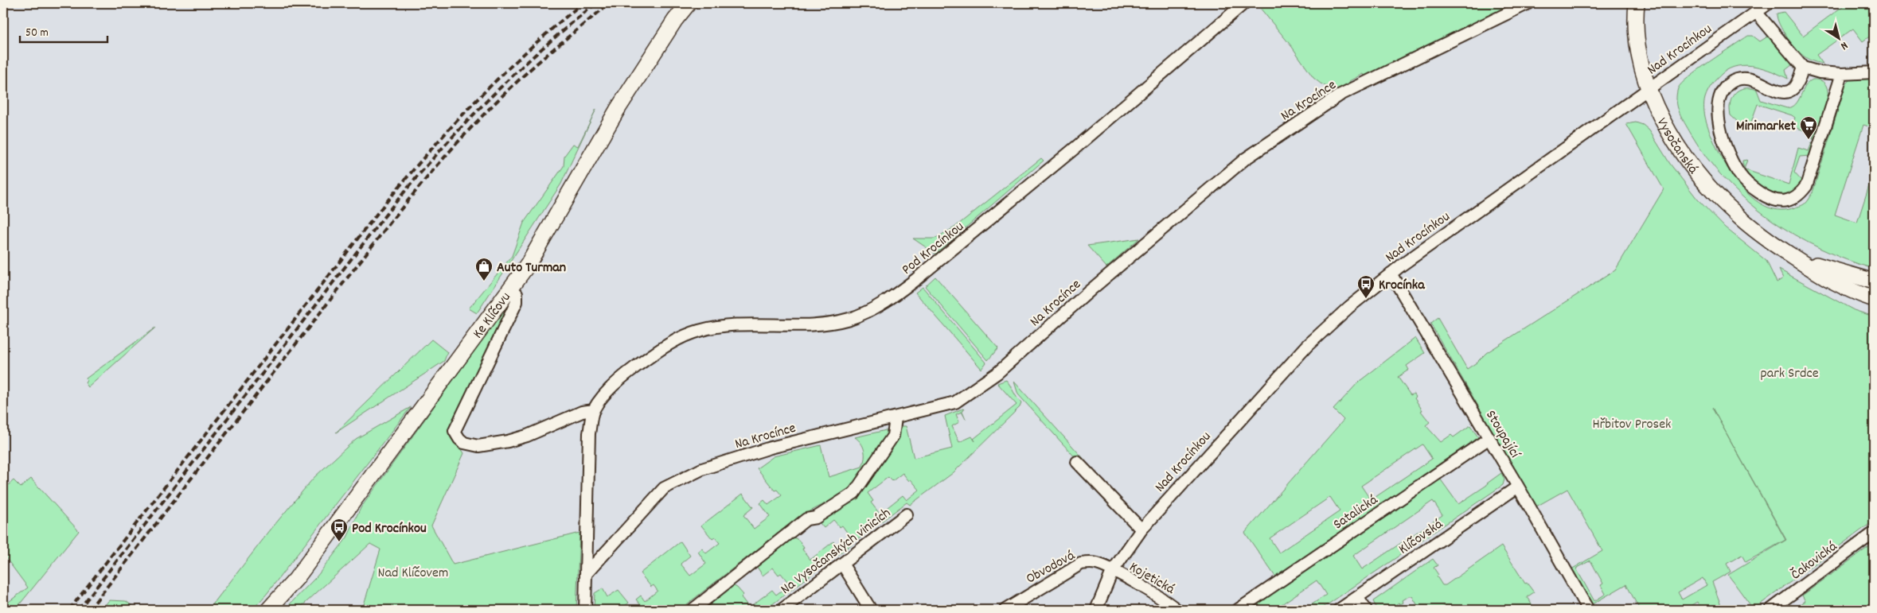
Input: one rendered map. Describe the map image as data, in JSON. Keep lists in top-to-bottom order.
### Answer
{
  "streets": {
    "street": [
      "Nad Krocínkou",
      "Na Krocínce",
      "Vysočanská",
      "Pod Krocínkou",
      "Ke Klíčovu",
      "Stoupající",
      "Satalická",
      "Klíčovská",
      "Na Vysočanských vinicích",
      "Čakovická",
      "Obvodová",
      "Kojetická"
    ]
  },
  "crossings": [
    ["Nad Krocínkou", "Vysočanská"],
    ["Nad Krocínkou", "Stoupající"],
    ["Nad Krocínkou", "Obvodová"],
    ["Nad Krocínkou", "Kojetická"],
    ["Na Krocínce", "Pod Krocínkou"],
    ["Stoupající", "Satalická"],
    ["Stoupající", "Klíčovská"],
    ["Obvodová", "Kojetická"]
  ],
  "parks": ["park Srdce", "Hřbitov Prosek", "Nad Klíčovem"],
  "places": {
    "supermarket": ["Minimarket"],
    "shop": ["Auto Turman"],
    "bus stop": ["Krocínka", "Pod Krocínkou"]
  },
  "scale_bar": "50 m",
  "north": "bottom right"
}
